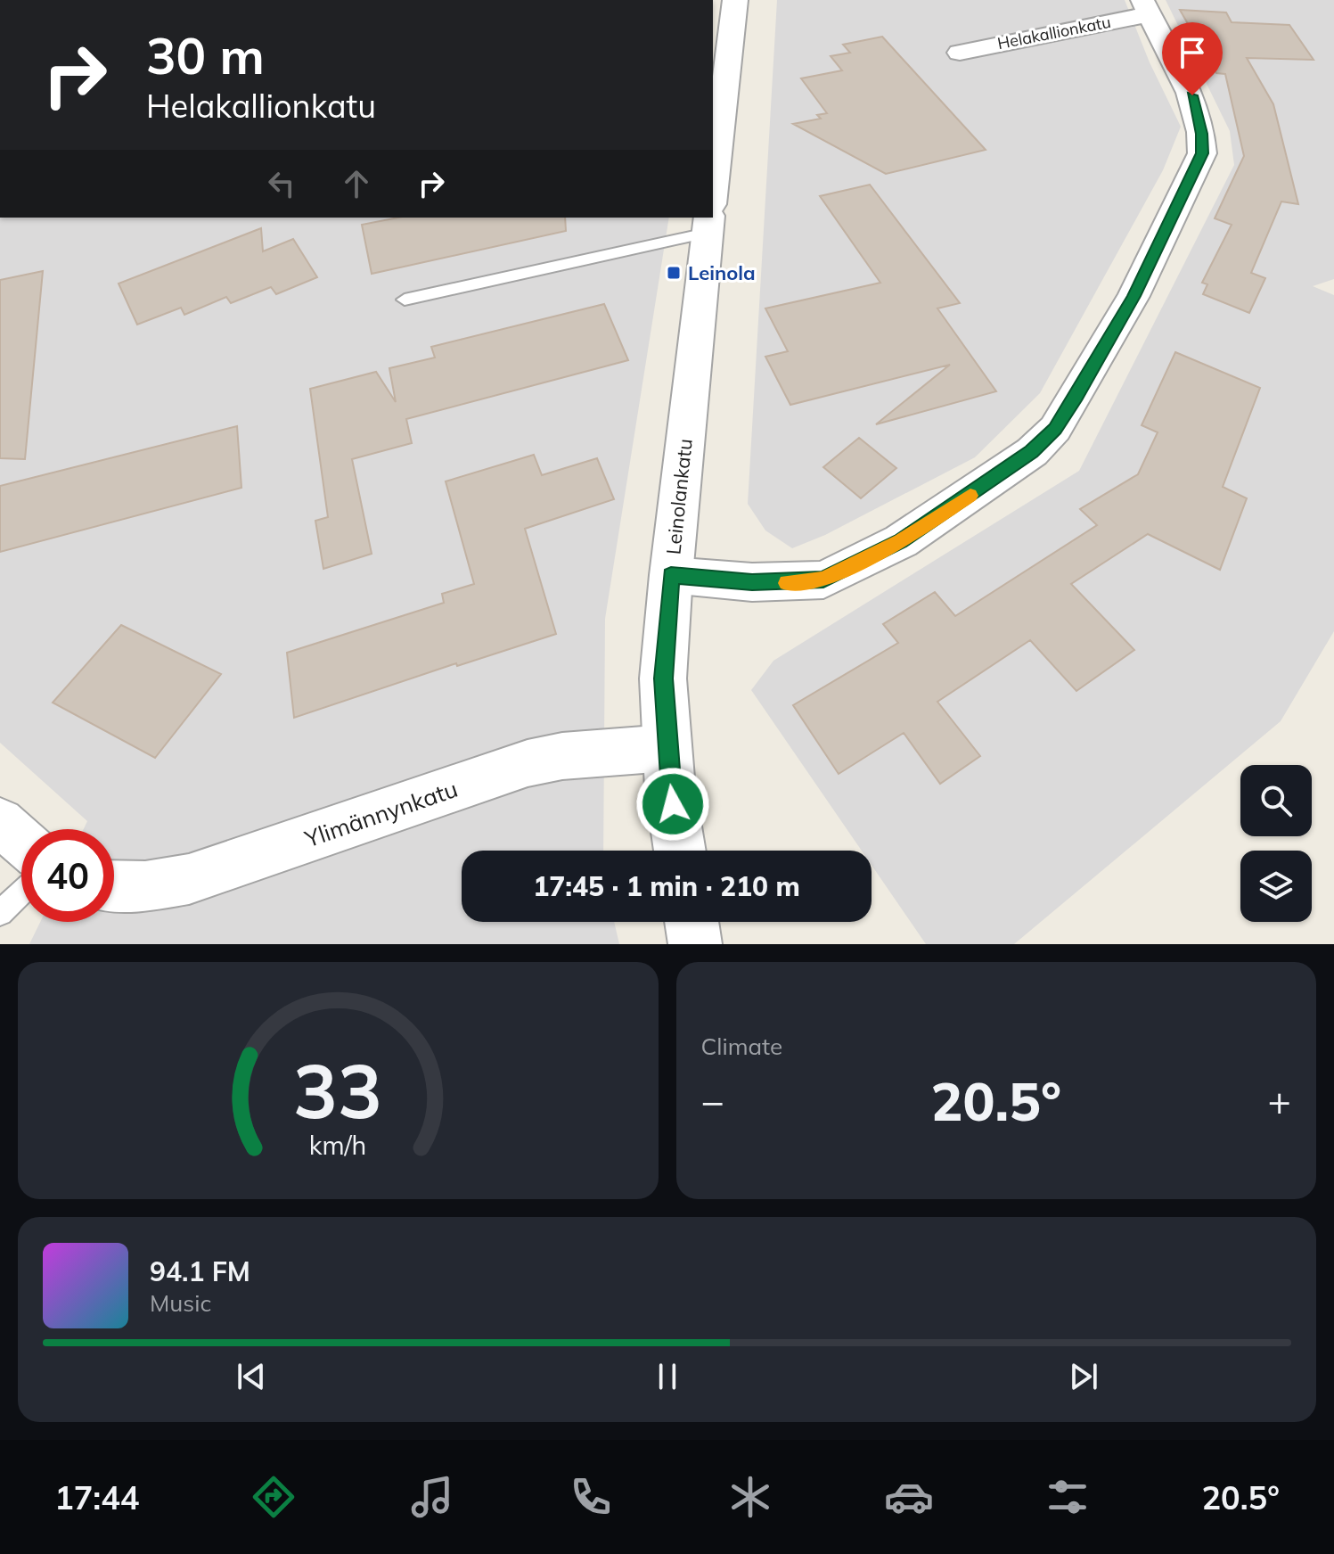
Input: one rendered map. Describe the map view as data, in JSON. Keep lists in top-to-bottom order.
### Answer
{
  "streets": {
    "street": ["Helakallionkatu", "Leinolankatu", "Ylimännynkatu"]
  },
  "crossings": [
    ["Helakallionkatu", "Leinolankatu"],
    ["Leinolankatu", "Ylimännynkatu"]
  ],
  "places": {
    "transit": ["Leinola"]
  },
  "page": {
    "turn": ["30 m", "Helakallionkatu"],
    "limit": "40",
    "trip": "17:45 · 1 min · 210 m",
    "tile": "Climate",
    "heat": ["−", "20.5°", "+"],
    "song": ["94.1 FM", "Music"],
    "tabs": ["17:44", "20.5°"],
    "gauge": ["33", "km/h"]
  }
}
